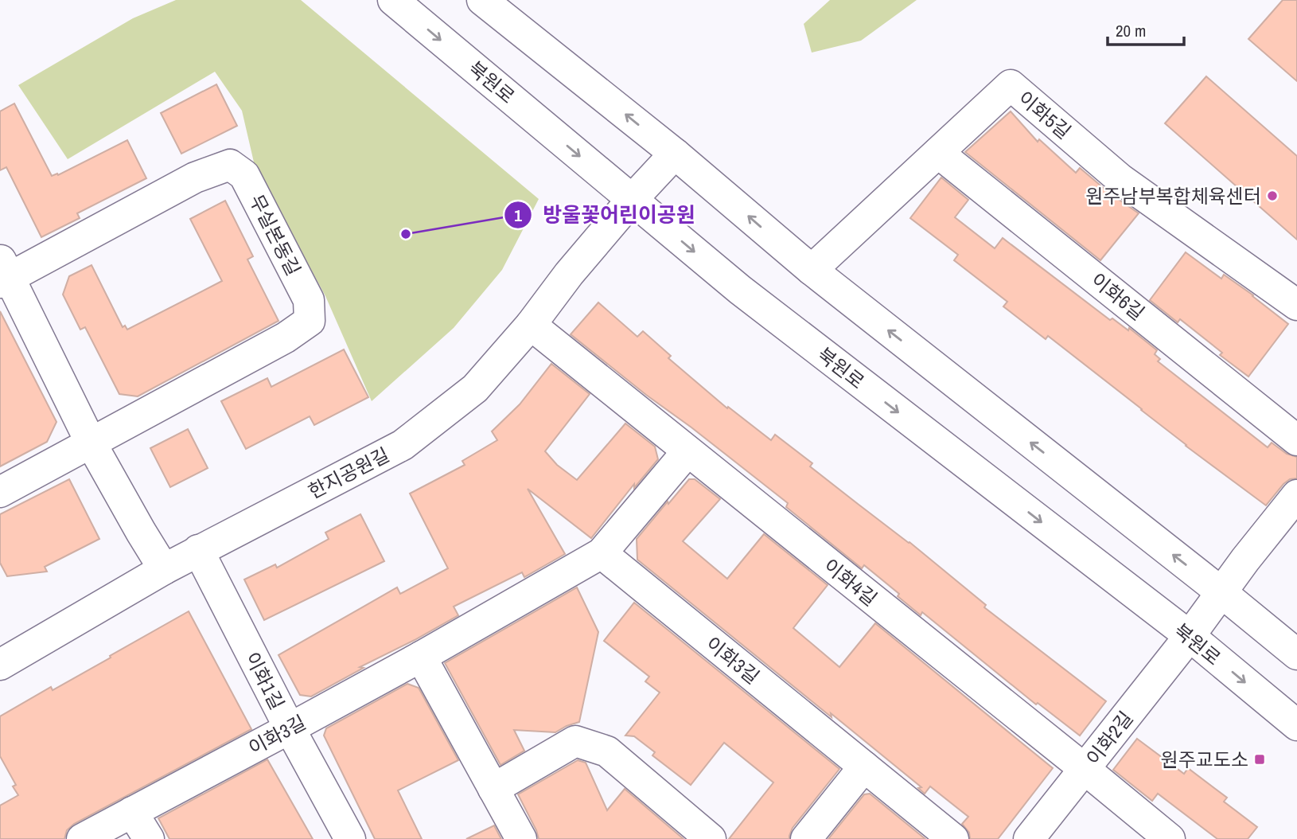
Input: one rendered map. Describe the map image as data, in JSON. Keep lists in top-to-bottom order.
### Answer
{
  "streets": {
    "street": [
      "북원로",
      "이화5길",
      "무실본동길",
      "이화6길",
      "한지공원길",
      "이화4길",
      "이화3길",
      "이화1길",
      "이화2길"
    ]
  },
  "crossings": [
    ["북원로", "한지공원길"],
    ["북원로", "이화2길"],
    ["이화5길", "이화6길"],
    ["한지공원길", "이화4길"],
    ["한지공원길", "이화1길"],
    ["이화4길", "이화3길"],
    ["이화4길", "이화2길"],
    ["이화3길", "이화1길"]
  ],
  "places": {
    "other": ["원주남부복합체육센터", "방울꽃어린이공원"],
    "transit": ["원주교도소"]
  },
  "scale_bar": "20 m"
}
